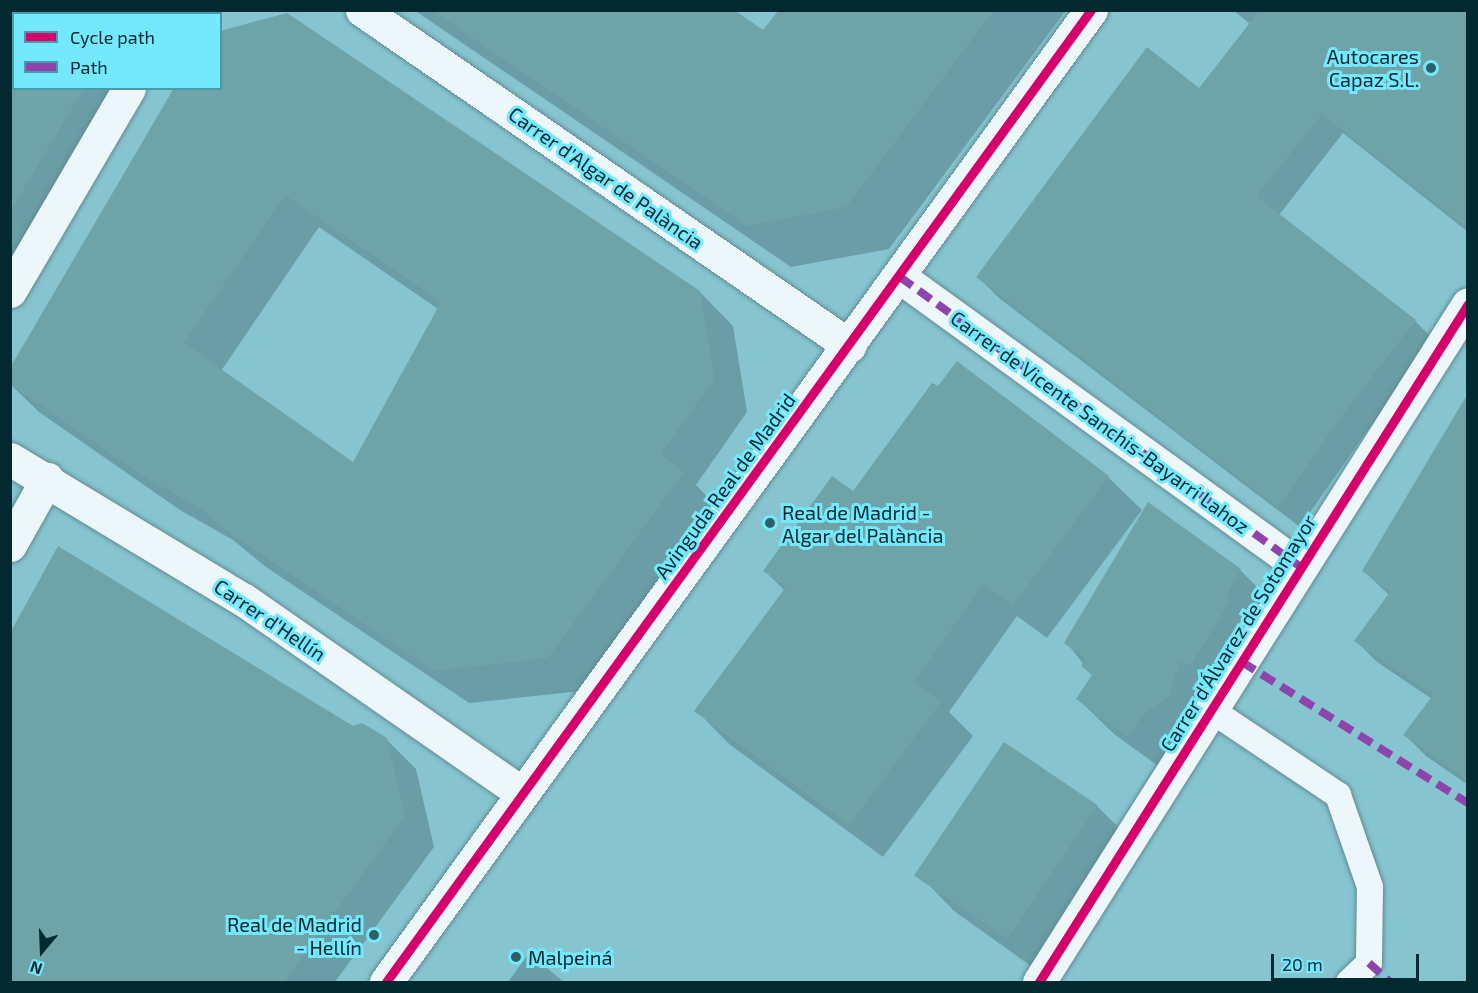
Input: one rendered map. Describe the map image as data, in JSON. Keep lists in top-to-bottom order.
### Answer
{
  "streets": {
    "street": [
      "Carrer d'Algar de Palància",
      "Carrer de Vicente Sanchis-Bayarri Lahoz",
      "Avinguda Real de Madrid",
      "Carrer d'Hellín",
      "Carrer d'Álvarez de Sotomayor"
    ]
  },
  "crossings": [
    ["Carrer d'Algar de Palància", "Avinguda Real de Madrid"],
    ["Carrer de Vicente Sanchis-Bayarri Lahoz", "Avinguda Real de Madrid"],
    ["Carrer de Vicente Sanchis-Bayarri Lahoz", "Carrer d'Álvarez de Sotomayor"],
    ["Avinguda Real de Madrid", "Carrer d'Hellín"]
  ],
  "places": [
    "Autocares Capaz S.L.",
    "Real de Madrid - Algar del Palància",
    "Real de Madrid - Hellín",
    "Malpeiná"
  ],
  "legend": ["Cycle path", "Path"],
  "scale_bar": "20 m",
  "north": "bottom"
}
